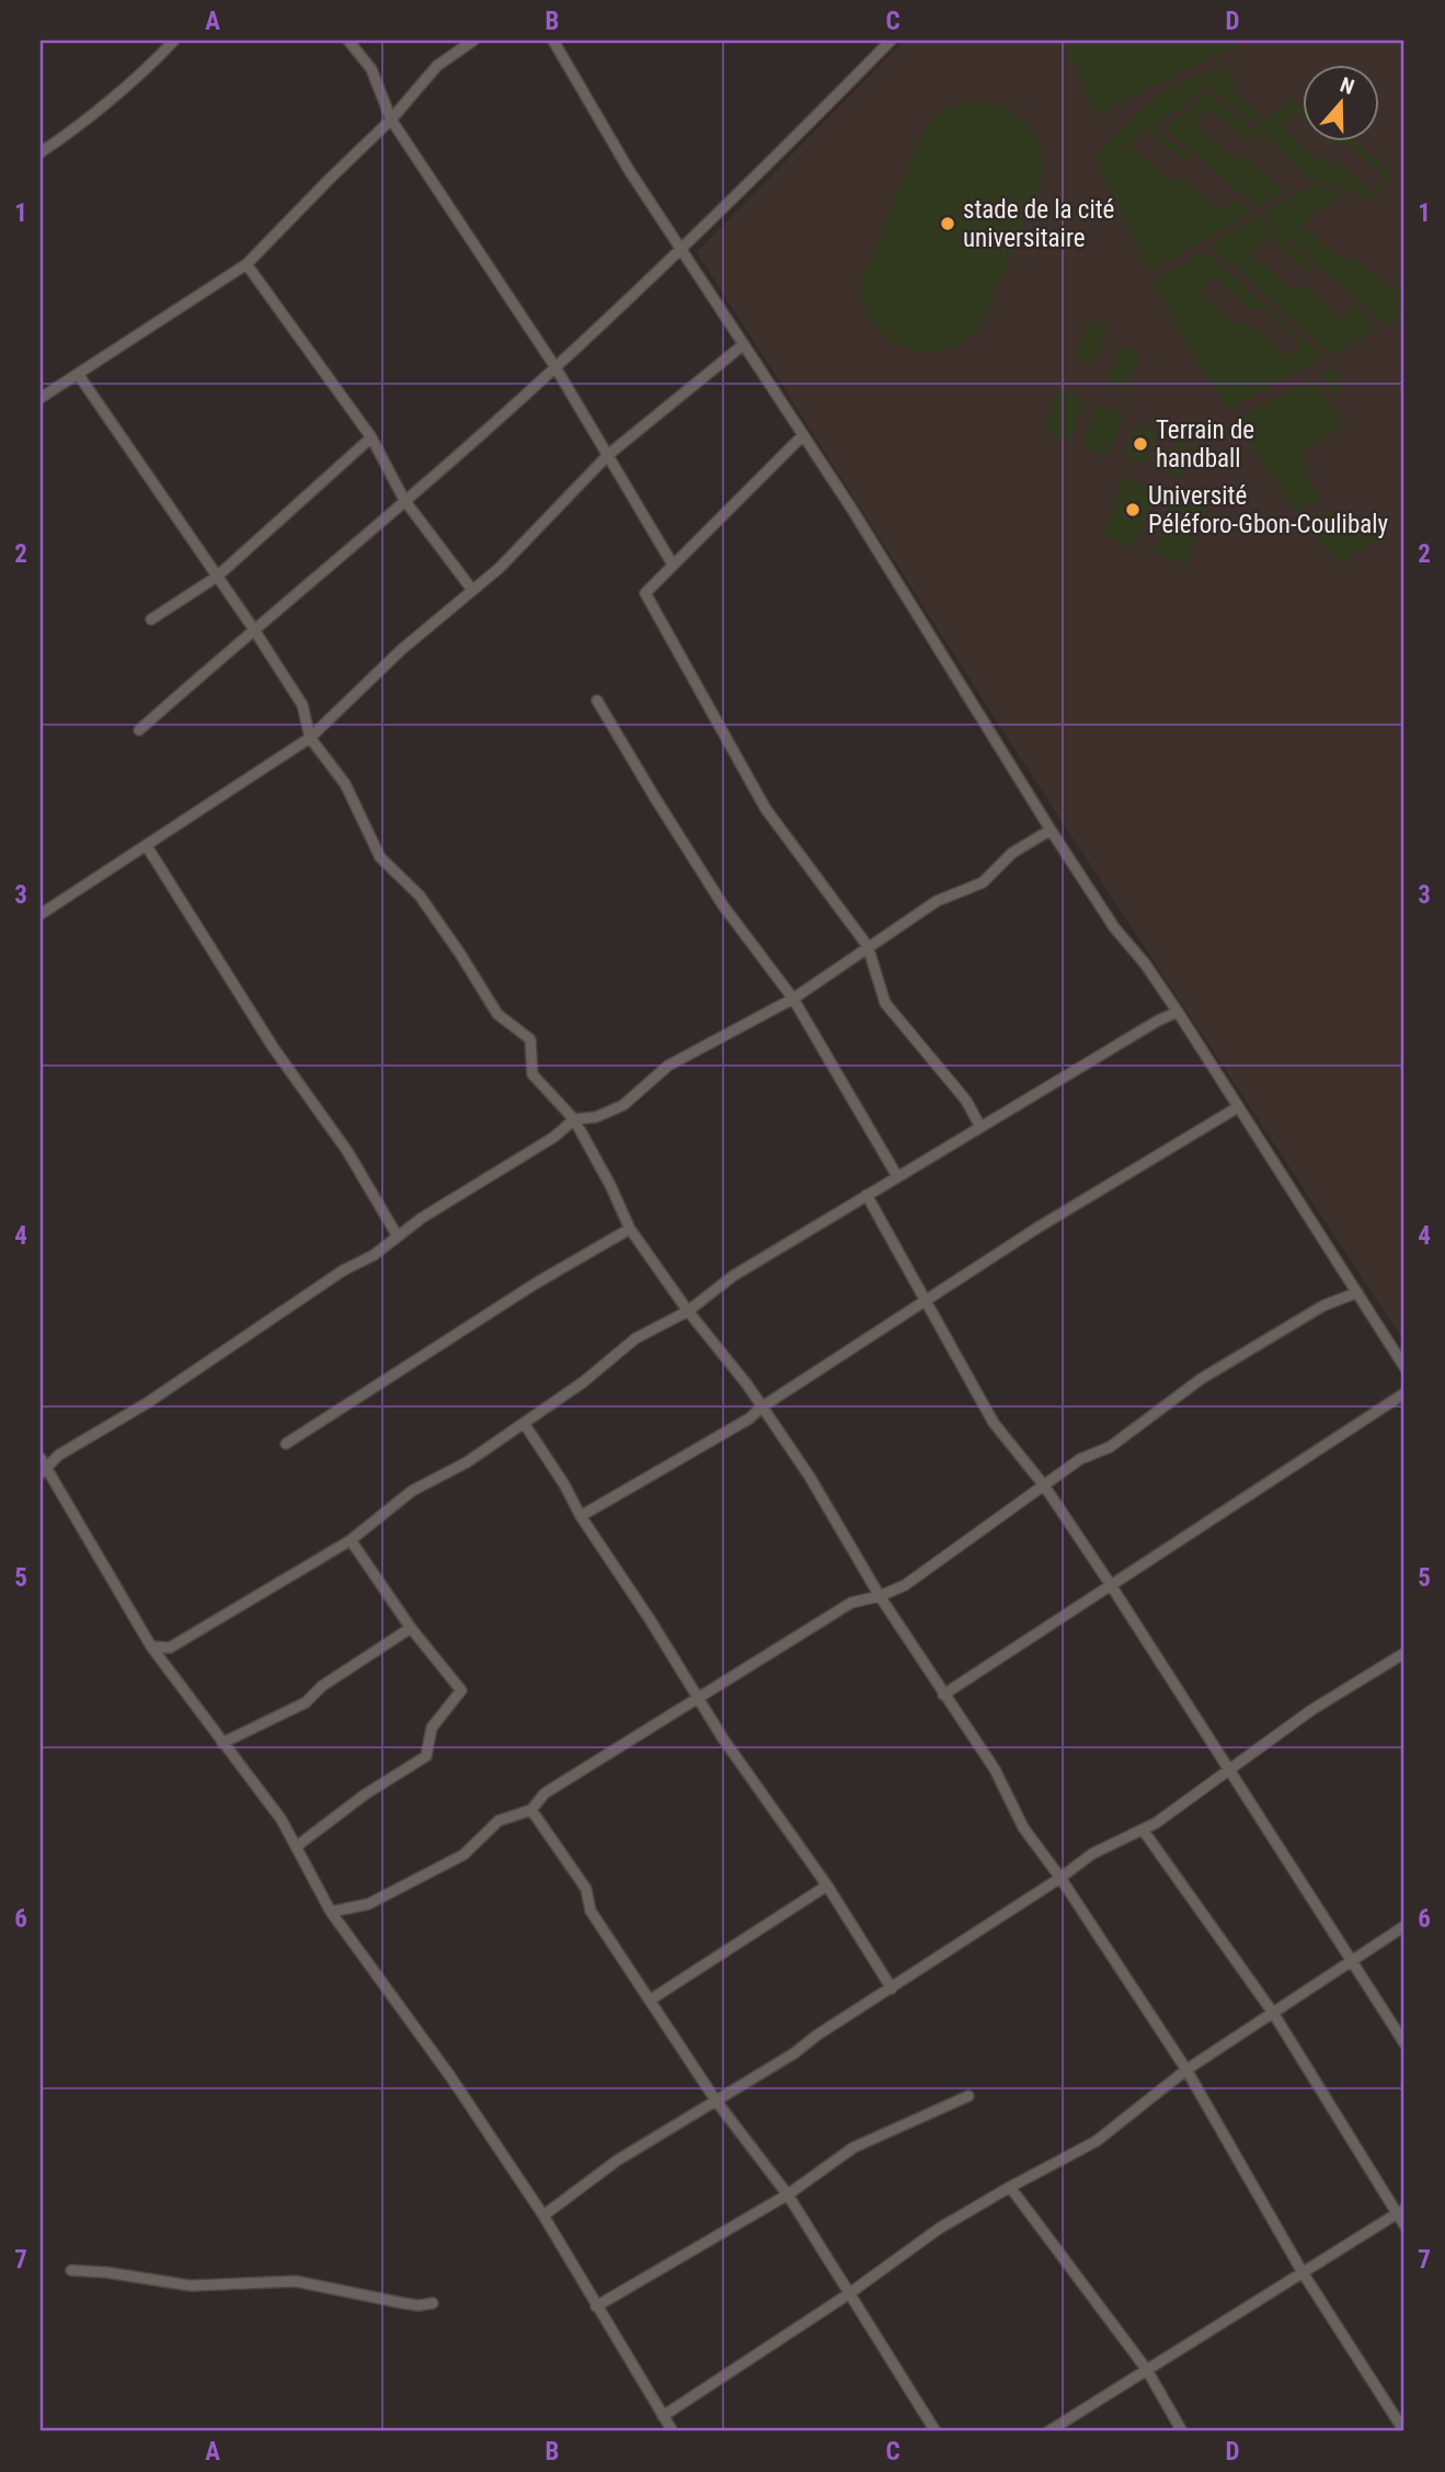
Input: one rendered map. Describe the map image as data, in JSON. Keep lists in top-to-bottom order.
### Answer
{
  "places": ["stade de la cité universitaire", "Terrain de handball", "Université Péléforo-Gbon-Coulibaly"],
  "north": "top",
  "grid": {
    "columns": [
      "A",
      "B",
      "C",
      "D"
    ],
    "rows": [
      "1",
      "2",
      "3",
      "4",
      "5",
      "6",
      "7"
    ]
  }
}
